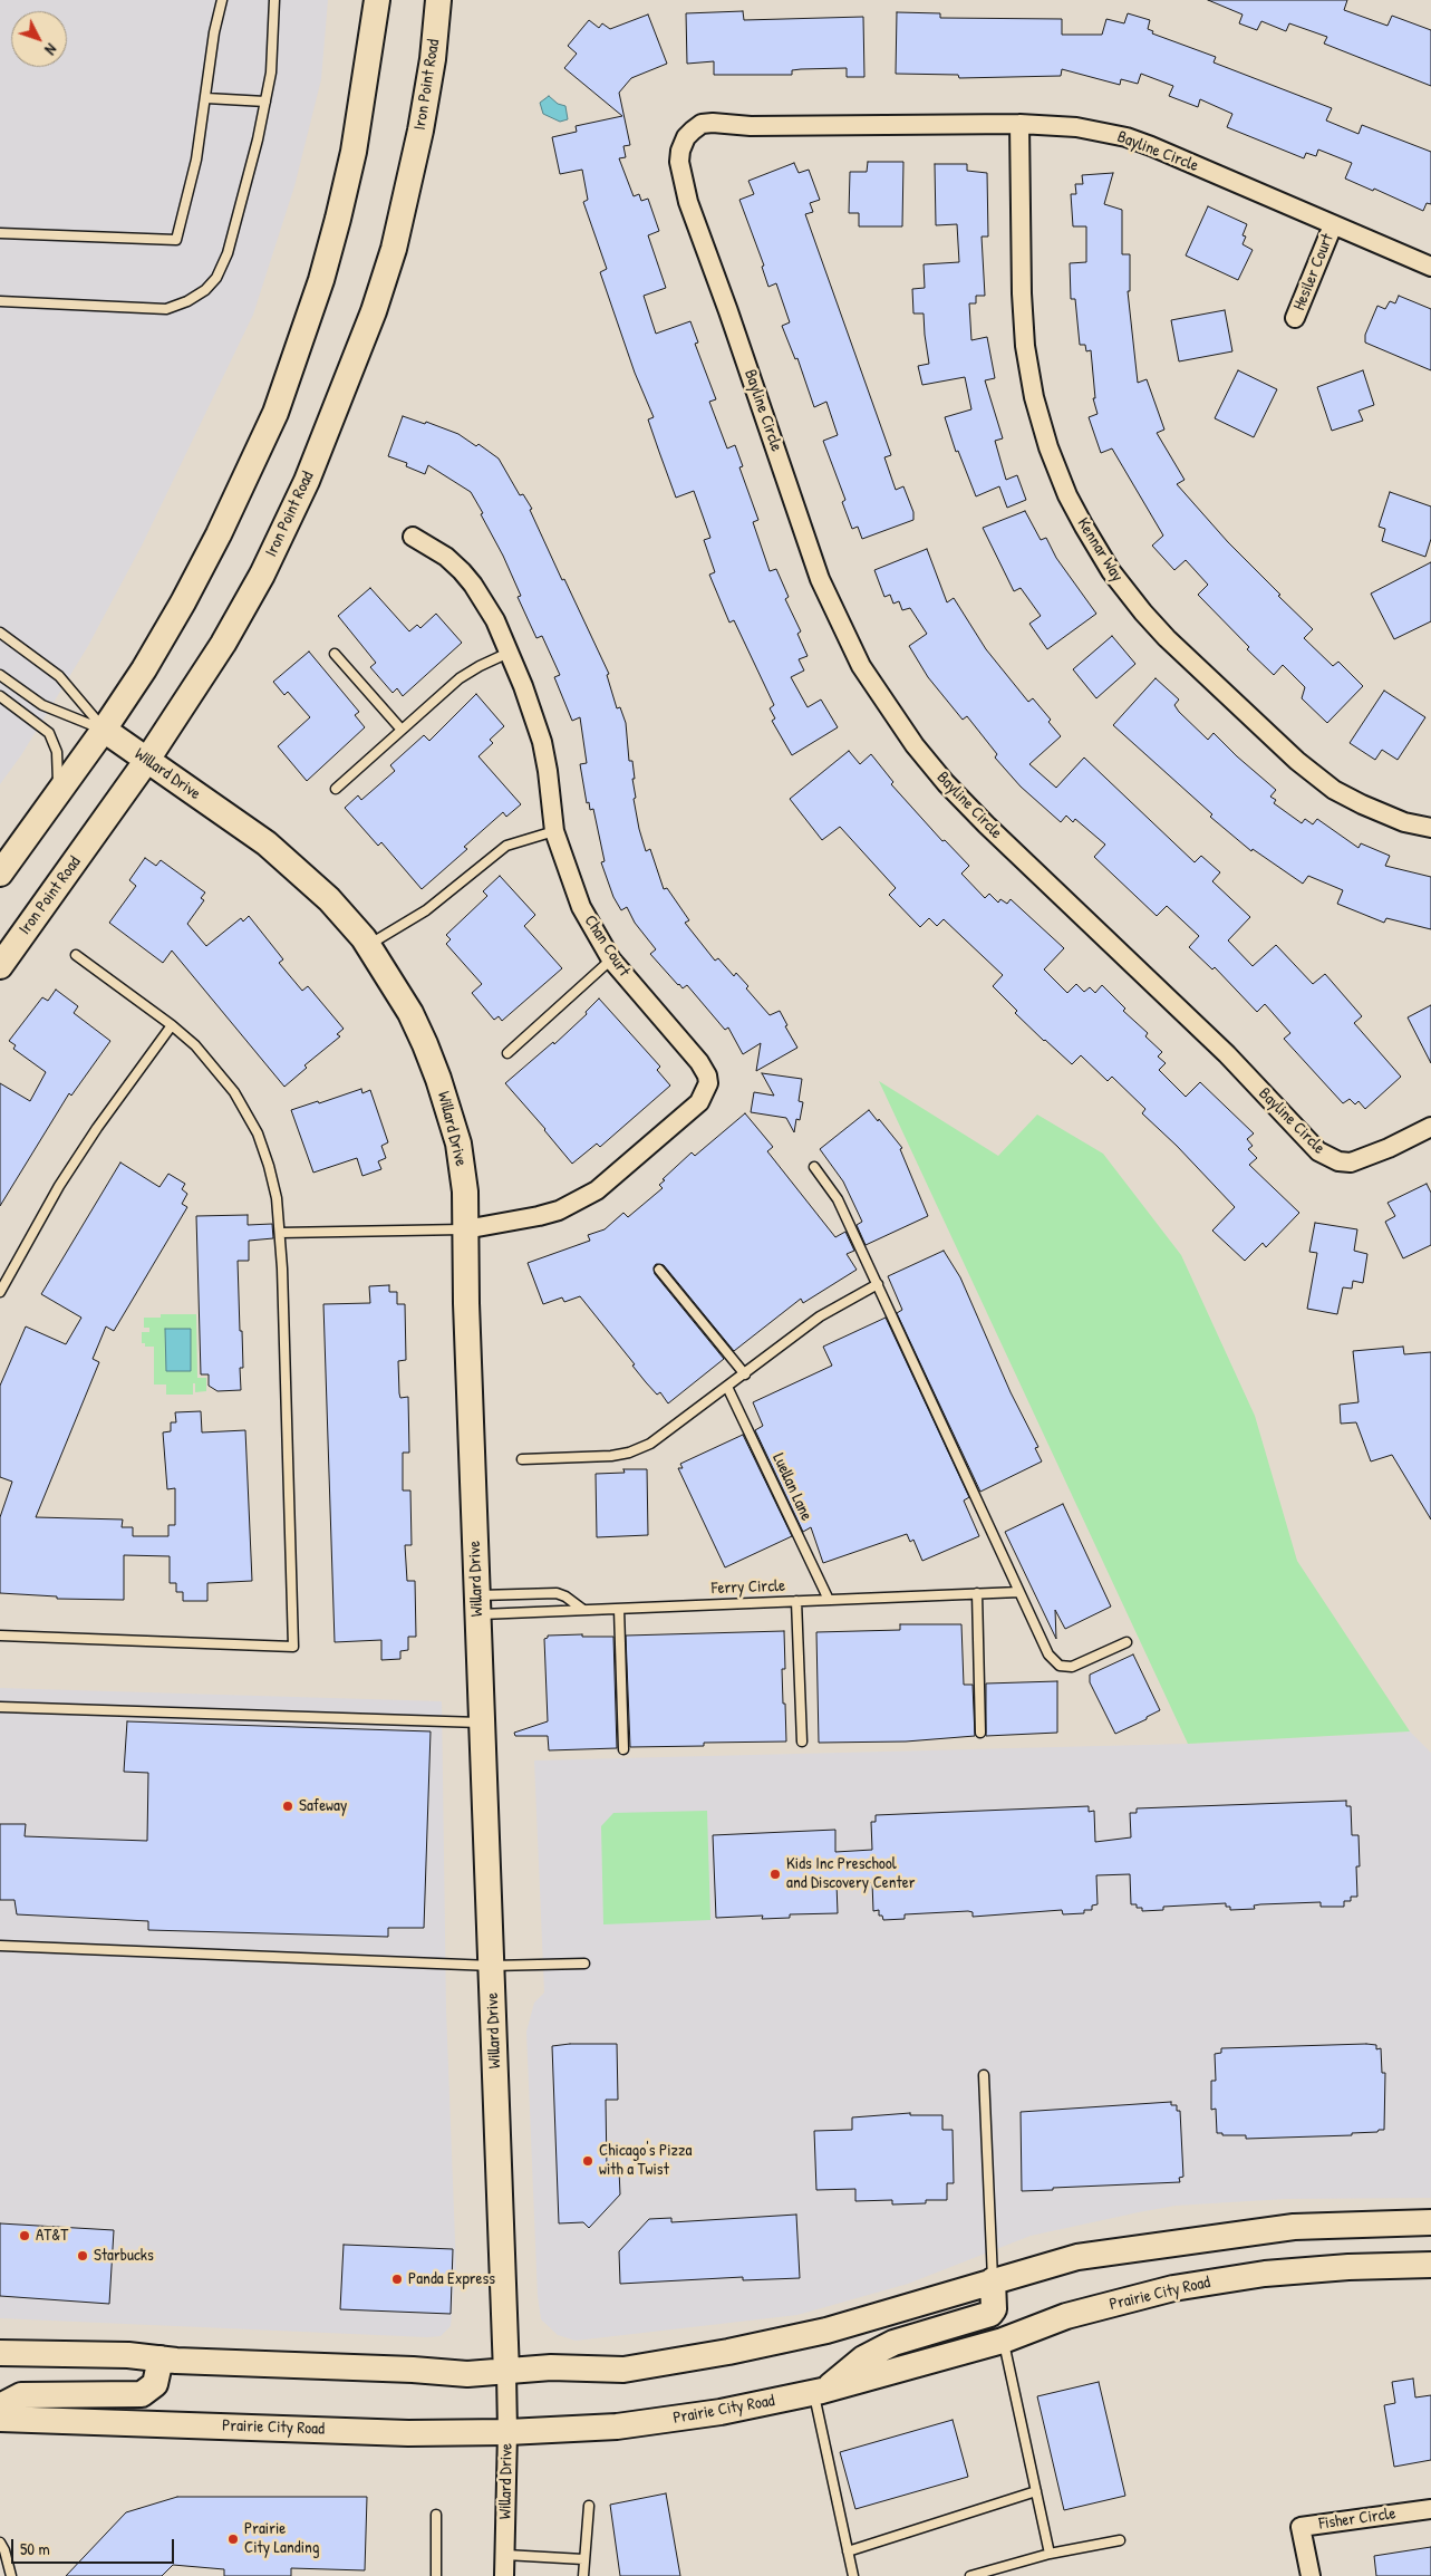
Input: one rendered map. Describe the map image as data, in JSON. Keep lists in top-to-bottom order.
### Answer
{
  "streets": {
    "main road": ["Iron Point Road", "Willard Drive", "Prairie City Road"],
    "street": [
      "Bayline Circle",
      "Hesiler Court",
      "Kennar Way",
      "Chan Court",
      "Fisher Circle"
    ],
    "lane": ["Luellan Lane", "Ferry Circle"]
  },
  "crossings": [
    ["Iron Point Road", "Willard Drive"],
    ["Bayline Circle", "Hesiler Court"],
    ["Bayline Circle", "Kennar Way"],
    ["Willard Drive", "Chan Court"],
    ["Willard Drive", "Ferry Circle"],
    ["Willard Drive", "Prairie City Road"],
    ["Luellan Lane", "Ferry Circle"]
  ],
  "places": [
    "Safeway",
    "Kids Inc Preschool and Discovery Center",
    "Chicago's Pizza with a Twist",
    "AT&T",
    "Starbucks",
    "Panda Express",
    "Prairie City Landing"
  ],
  "scale_bar": "50 m",
  "north": "bottom right"
}
